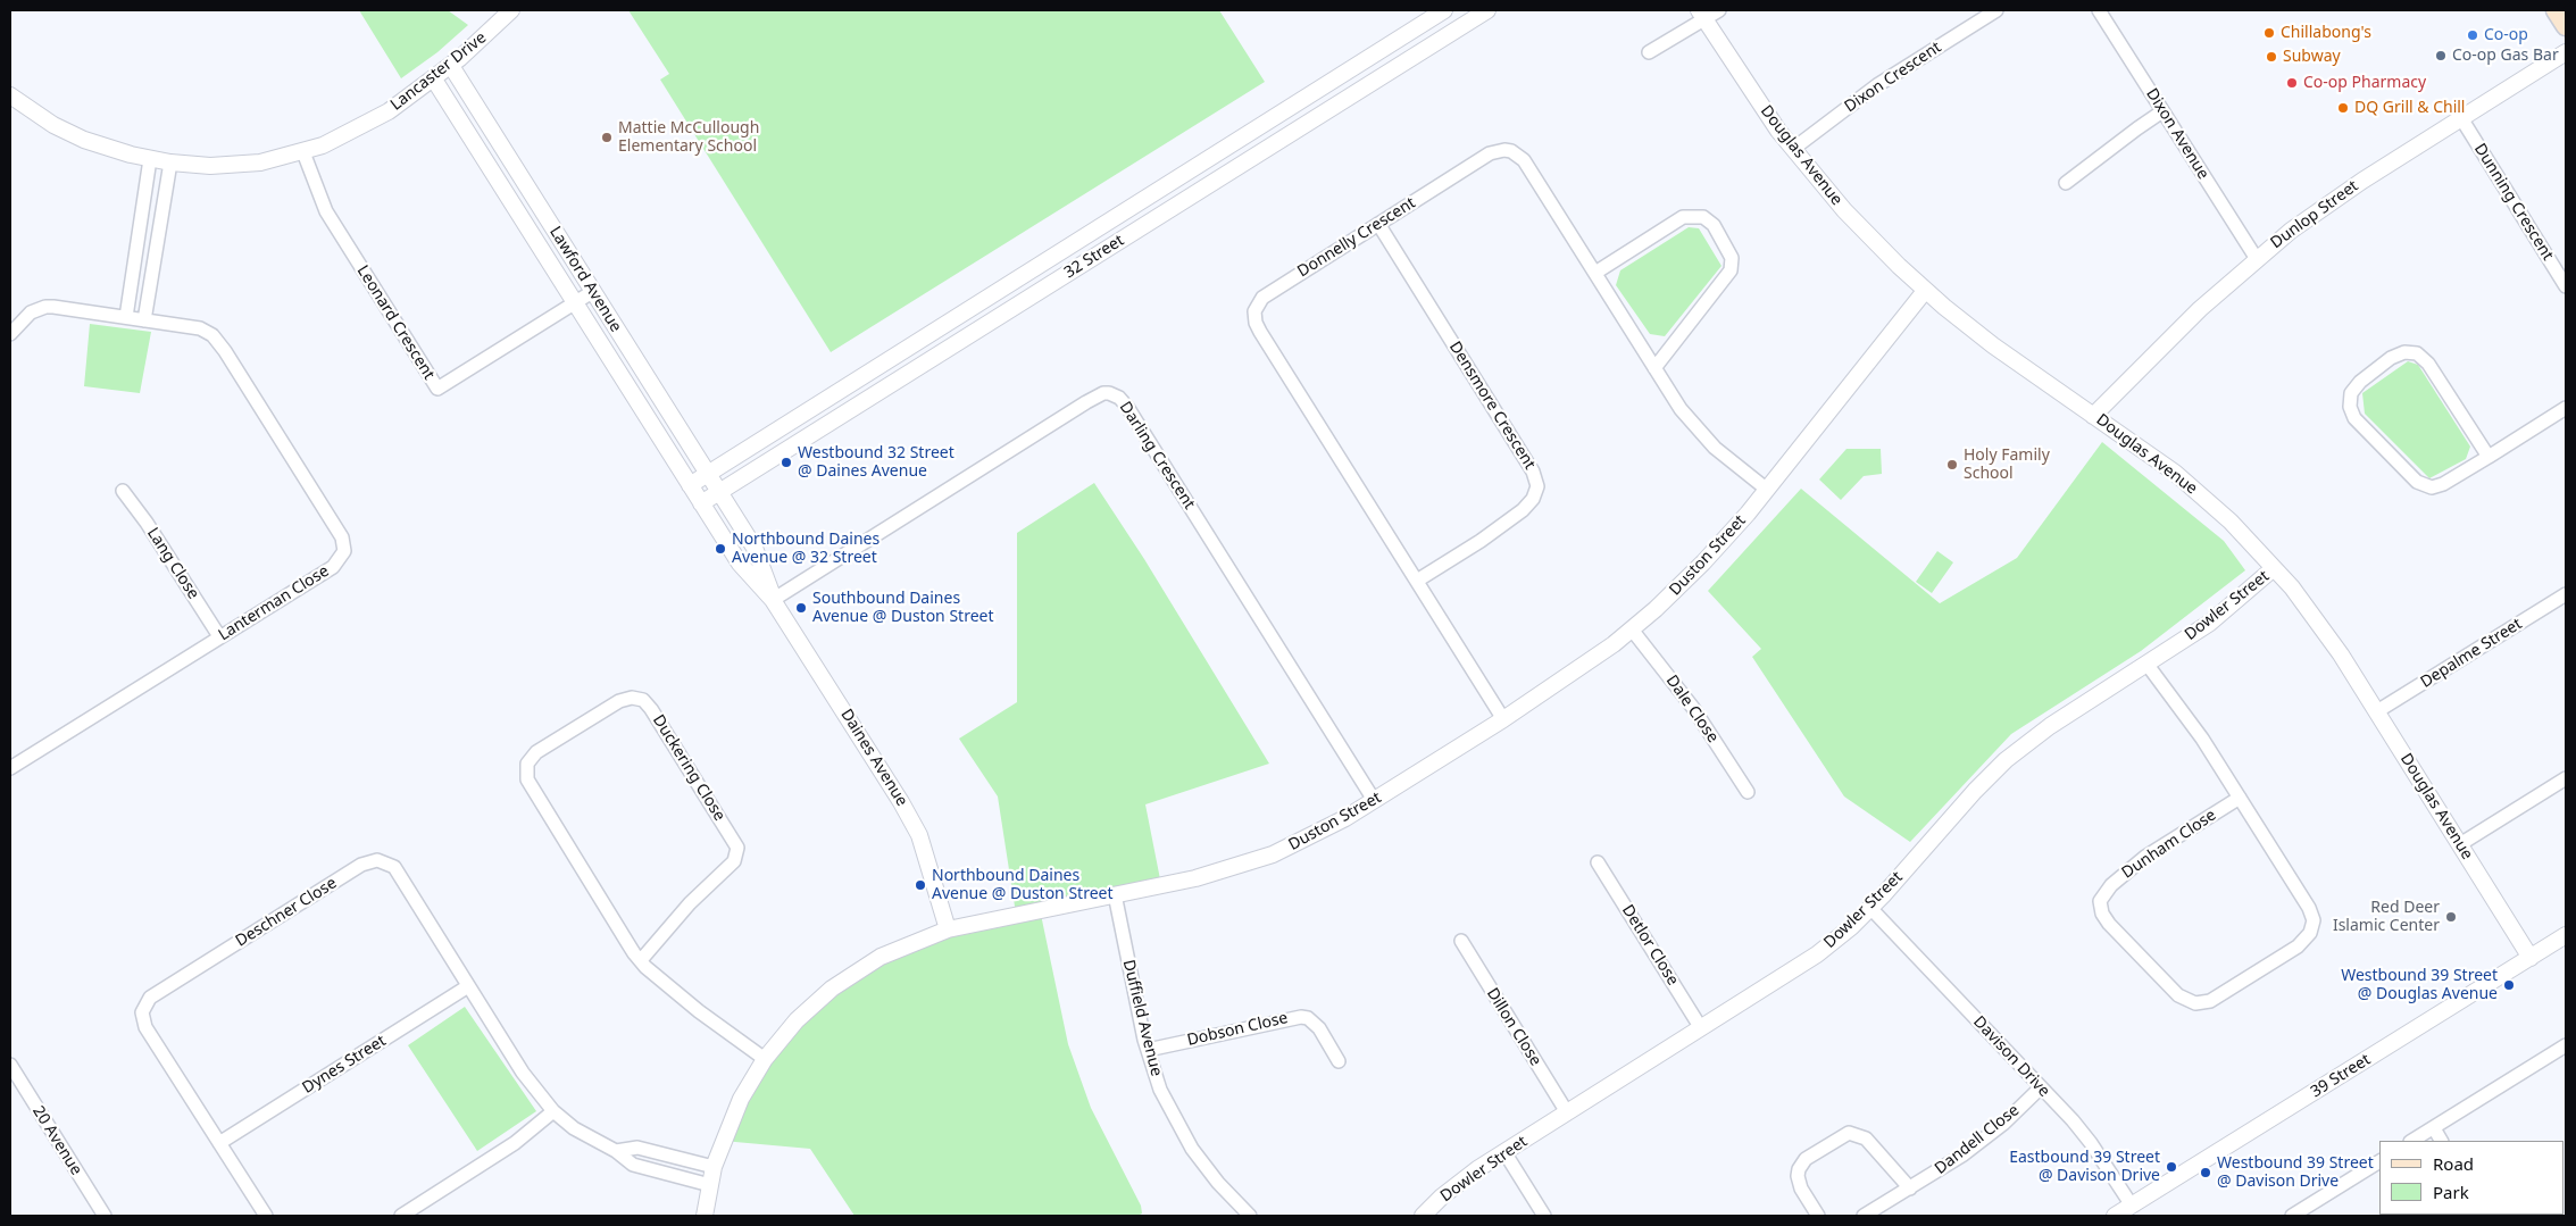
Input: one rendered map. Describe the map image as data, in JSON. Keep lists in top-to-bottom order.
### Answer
{
  "streets": {
    "street": [
      "Lancaster Drive",
      "Dixon Crescent",
      "Dixon Avenue",
      "Douglas Avenue",
      "Dunning Crescent",
      "Dunlop Street",
      "Donnelly Crescent",
      "32 Street",
      "Lawford Avenue",
      "Leonard Crescent",
      "Densmore Crescent",
      "Darling Crescent",
      "Duston Street",
      "Lang Close",
      "Lanterman Close",
      "Dowler Street",
      "Depalme Street",
      "Dale Close",
      "Daines Avenue",
      "Duckering Close",
      "Dunham Close",
      "Deschner Close",
      "Detlor Close",
      "Duffield Avenue",
      "Dillon Close",
      "Dobson Close",
      "Davison Drive",
      "Dynes Street",
      "39 Street",
      "Dandell Close",
      "20 Avenue"
    ]
  },
  "crossings": [
    ["Lancaster Drive", "Lawford Avenue"],
    ["Lancaster Drive", "Leonard Crescent"],
    ["Dixon Crescent", "Douglas Avenue"],
    ["Dixon Avenue", "Dunlop Street"],
    ["Douglas Avenue", "Dunlop Street"],
    ["Douglas Avenue", "Duston Street"],
    ["Douglas Avenue", "Dowler Street"],
    ["Douglas Avenue", "Depalme Street"],
    ["Douglas Avenue", "39 Street"],
    ["Dunning Crescent", "Dunlop Street"],
    ["Donnelly Crescent", "Densmore Crescent"],
    ["Donnelly Crescent", "Duston Street"],
    ["32 Street", "Lawford Avenue"],
    ["32 Street", "Daines Avenue"],
    ["Lawford Avenue", "Leonard Crescent"],
    ["Lawford Avenue", "Daines Avenue"],
    ["Darling Crescent", "Duston Street"],
    ["Darling Crescent", "Daines Avenue"],
    ["Duston Street", "Dale Close"],
    ["Duston Street", "Daines Avenue"],
    ["Duston Street", "Duckering Close"],
    ["Duston Street", "Deschner Close"],
    ["Duston Street", "Duffield Avenue"],
    ["Lang Close", "Lanterman Close"],
    ["Dowler Street", "Dunham Close"],
    ["Dowler Street", "Detlor Close"],
    ["Dowler Street", "Dillon Close"],
    ["Dowler Street", "Davison Drive"],
    ["Deschner Close", "Dynes Street"],
    ["Duffield Avenue", "Dobson Close"],
    ["Davison Drive", "39 Street"],
    ["Davison Drive", "Dandell Close"]
  ],
  "places": [
    "Chillabong's",
    "Co-op",
    "Co-op Gas Bar",
    "Subway",
    "Co-op Pharmacy",
    "DQ Grill & Chill",
    "Mattie McCullough Elementary School",
    "Westbound 32 Street @ Daines Avenue",
    "Holy Family School",
    "Northbound Daines Avenue @ 32 Street",
    "Southbound Daines Avenue @ Duston Street",
    "Northbound Daines Avenue @ Duston Street",
    "Red Deer Islamic Center",
    "Westbound 39 Street @ Douglas Avenue",
    "Eastbound 39 Street @ Davison Drive",
    "Westbound 39 Street @ Davison Drive"
  ],
  "legend": ["Road", "Park"]
}
